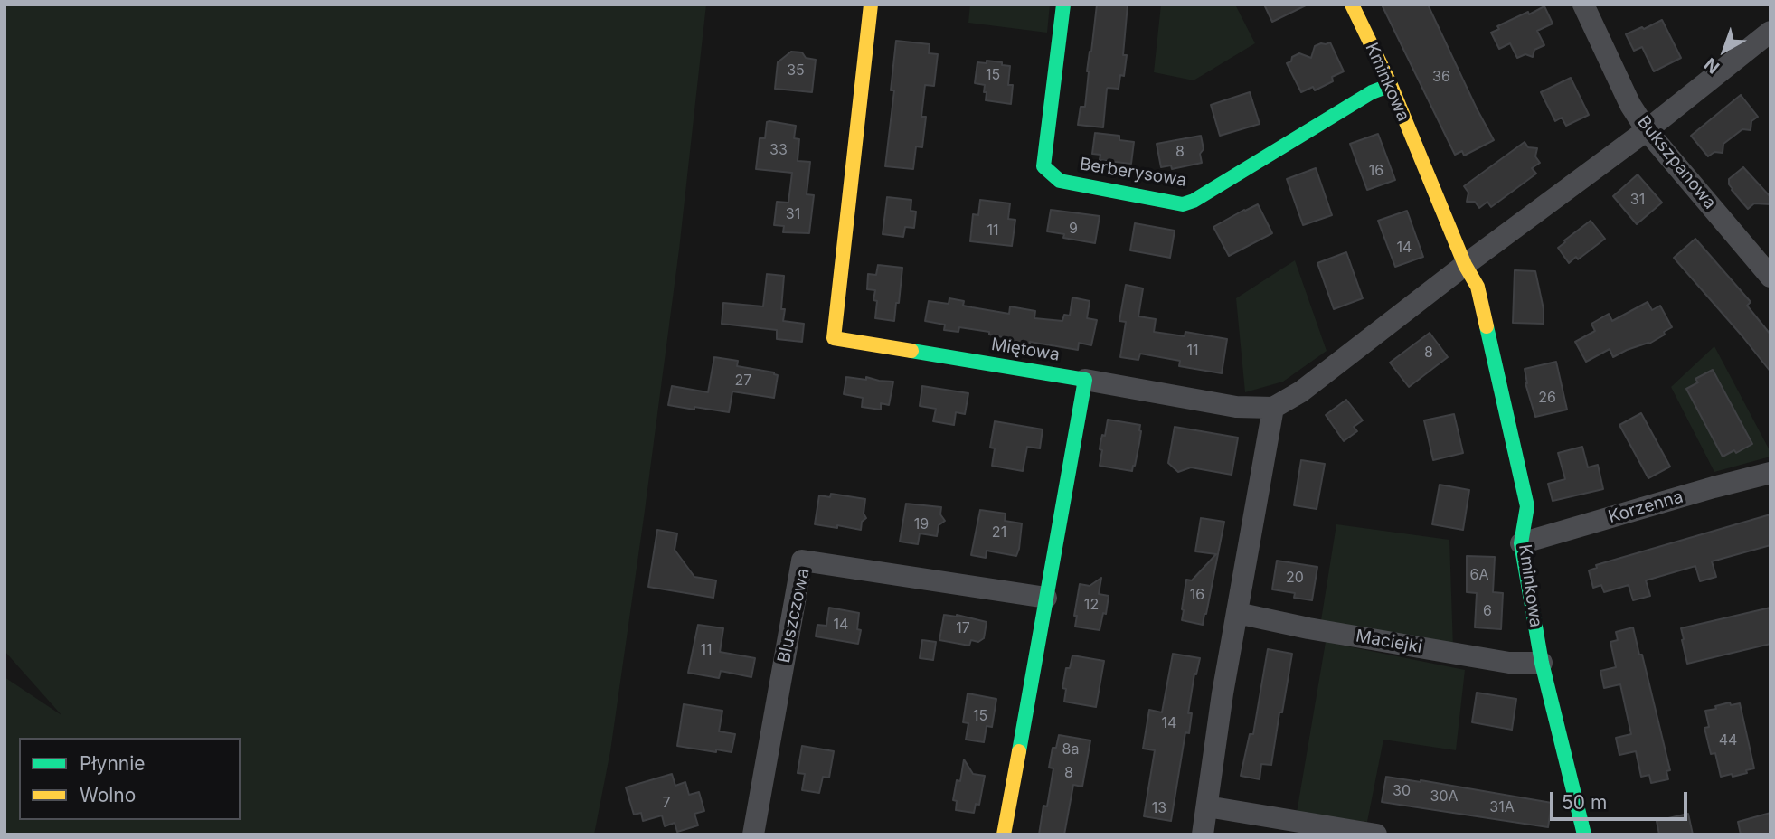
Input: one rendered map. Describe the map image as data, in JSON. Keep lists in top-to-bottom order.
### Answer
{
  "streets": {
    "street": [
      "Kminkowa",
      "Bukszpanowa",
      "Berberysowa",
      "Miętowa",
      "Korzenna",
      "Bluszczowa",
      "Maciejki"
    ]
  },
  "crossings": [
    ["Kminkowa", "Berberysowa"],
    ["Kminkowa", "Korzenna"],
    ["Kminkowa", "Maciejki"]
  ],
  "house_numbers": [
    "35",
    "15",
    "36",
    "33",
    "8",
    "16",
    "31",
    "31",
    "9",
    "11",
    "14",
    "11",
    "8",
    "27",
    "26",
    "19",
    "21",
    "6A",
    "20",
    "16",
    "12",
    "6",
    "14",
    "17",
    "11",
    "15",
    "14",
    "44",
    "8a",
    "8",
    "30",
    "30A",
    "7",
    "31A",
    "13"
  ],
  "legend": ["Płynnie", "Wolno"],
  "scale_bar": "50 m",
  "north": "bottom left"
}
